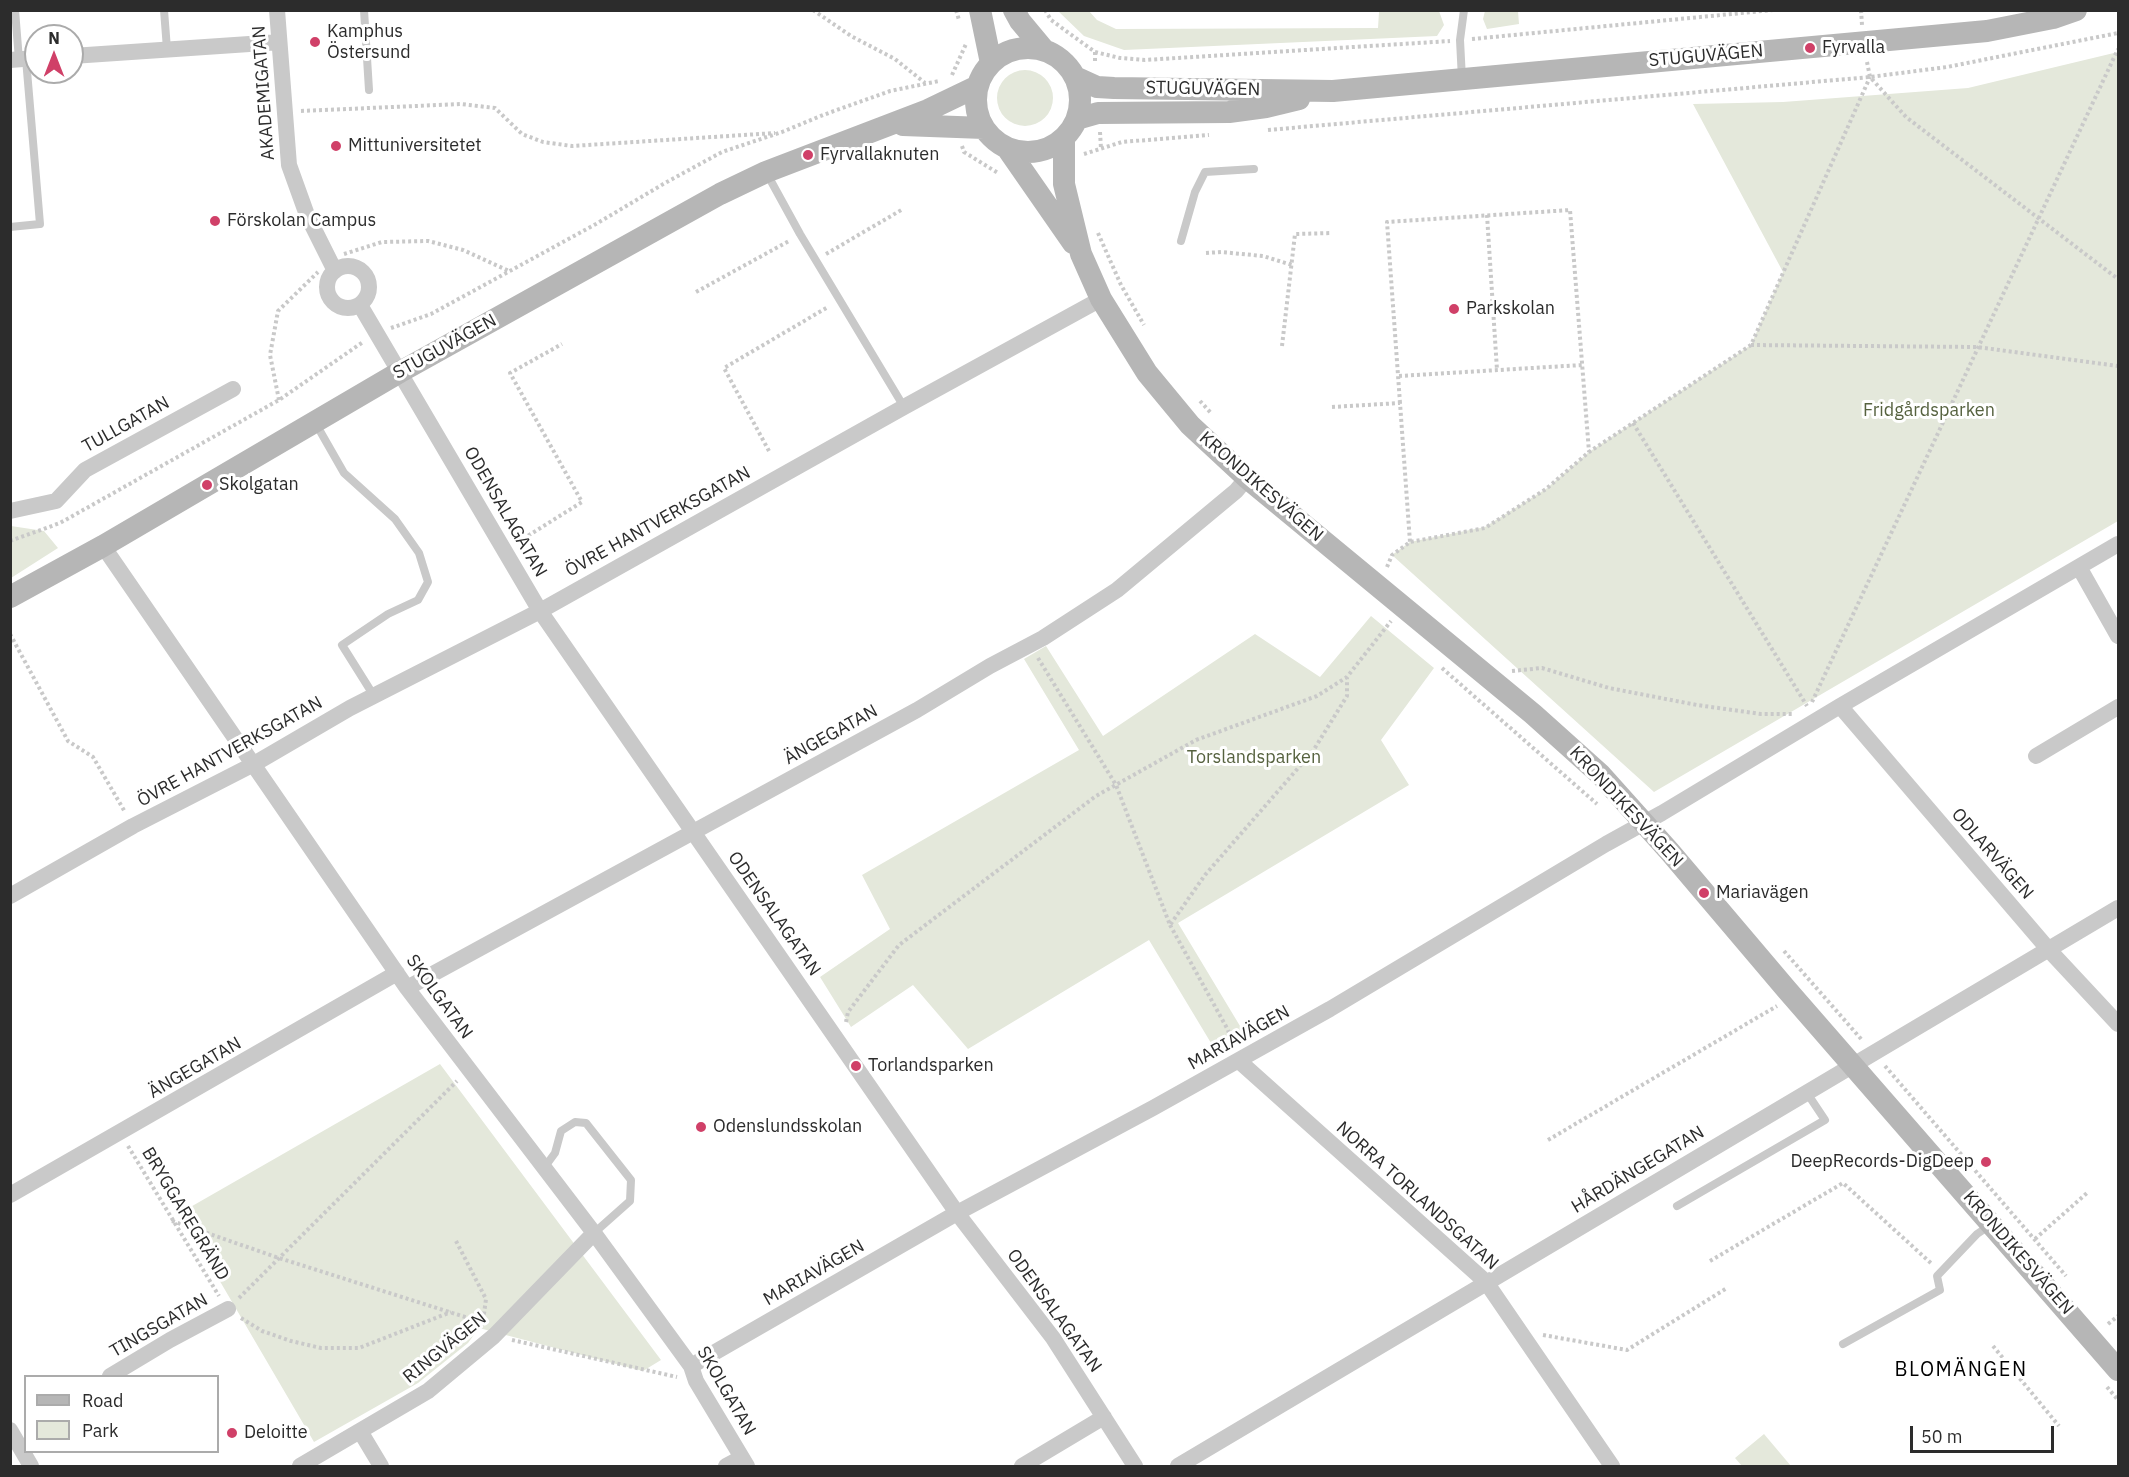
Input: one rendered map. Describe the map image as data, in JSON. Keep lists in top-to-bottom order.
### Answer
{
  "streets": {
    "main road": ["STUGUVÄGEN", "KRONDIKESVÄGEN"],
    "street": [
      "AKADEMIGATAN",
      "TULLGATAN",
      "ODENSALAGATAN",
      "ÖVRE HANTVERKSGATAN",
      "ÄNGEGATAN",
      "ODLARVÄGEN",
      "SKOLGATAN",
      "MARIAVÄGEN",
      "HÅRDÄNGEGATAN",
      "NORRA TORLANDSGATAN",
      "TINGSGATAN",
      "RINGVÄGEN"
    ],
    "path": ["BRYGGAREGRÄND"]
  },
  "crossings": [
    ["STUGUVÄGEN", "KRONDIKESVÄGEN"],
    ["STUGUVÄGEN", "ODENSALAGATAN"],
    ["STUGUVÄGEN", "SKOLGATAN"],
    ["AKADEMIGATAN", "ODENSALAGATAN"],
    ["KRONDIKESVÄGEN", "ÖVRE HANTVERKSGATAN"],
    ["KRONDIKESVÄGEN", "ÄNGEGATAN"],
    ["KRONDIKESVÄGEN", "MARIAVÄGEN"],
    ["KRONDIKESVÄGEN", "HÅRDÄNGEGATAN"],
    ["ODENSALAGATAN", "ÖVRE HANTVERKSGATAN"],
    ["ODENSALAGATAN", "ÄNGEGATAN"],
    ["ODENSALAGATAN", "MARIAVÄGEN"],
    ["ÖVRE HANTVERKSGATAN", "SKOLGATAN"],
    ["ÄNGEGATAN", "SKOLGATAN"],
    ["ÄNGEGATAN", "BRYGGAREGRÄND"],
    ["ODLARVÄGEN", "MARIAVÄGEN"],
    ["ODLARVÄGEN", "HÅRDÄNGEGATAN"],
    ["SKOLGATAN", "MARIAVÄGEN"],
    ["SKOLGATAN", "RINGVÄGEN"],
    ["MARIAVÄGEN", "NORRA TORLANDSGATAN"],
    ["HÅRDÄNGEGATAN", "NORRA TORLANDSGATAN"],
    ["BRYGGAREGRÄND", "TINGSGATAN"]
  ],
  "districts": ["BLOMÄNGEN"],
  "parks": ["Fridgårdsparken", "Torslandsparken"],
  "places": [
    "Kamphus Östersund",
    "Fyrvalla",
    "Mittuniversitetet",
    "Fyrvallaknuten",
    "Förskolan Campus",
    "Parkskolan",
    "Skolgatan",
    "Mariavägen",
    "Torlandsparken",
    "Odenslundsskolan",
    "DeepRecords-DigDeep",
    "Deloitte"
  ],
  "legend": ["Road", "Park"],
  "scale_bar": "50 m",
  "north": "top"
}
